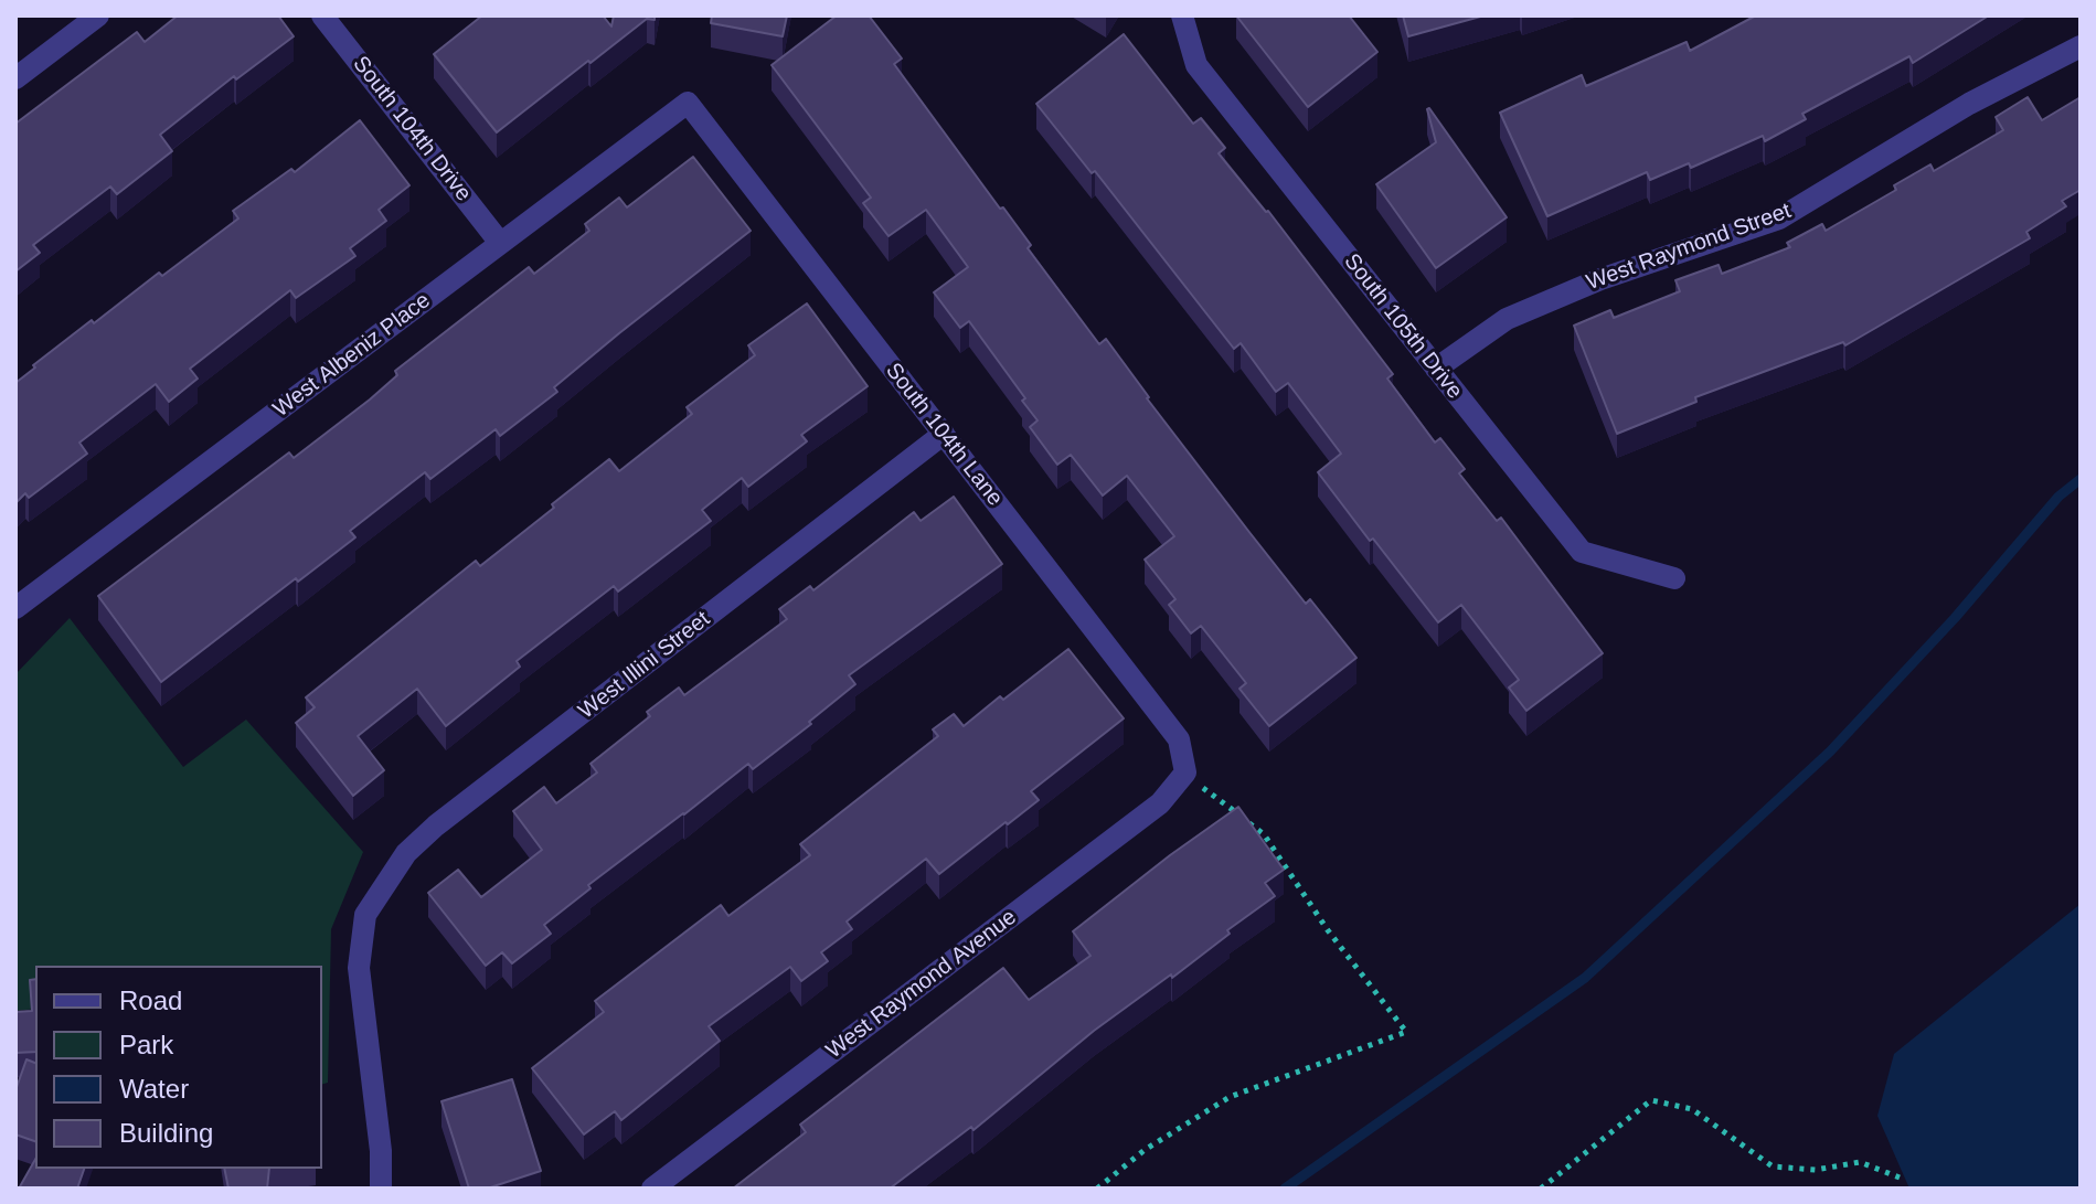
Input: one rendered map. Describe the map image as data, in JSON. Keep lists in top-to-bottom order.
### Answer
{
  "streets": {
    "street": [
      "South 104th Drive",
      "West Raymond Street",
      "South 105th Drive",
      "West Albeniz Place",
      "South 104th Lane",
      "West Illini Street",
      "West Raymond Avenue"
    ]
  },
  "crossings": [
    ["South 104th Drive", "West Albeniz Place"],
    ["West Raymond Street", "South 105th Drive"],
    ["West Albeniz Place", "South 104th Lane"],
    ["South 104th Lane", "West Illini Street"],
    ["South 104th Lane", "West Raymond Avenue"]
  ],
  "legend": [
    "Road",
    "Park",
    "Water",
    "Building"
  ]
}
